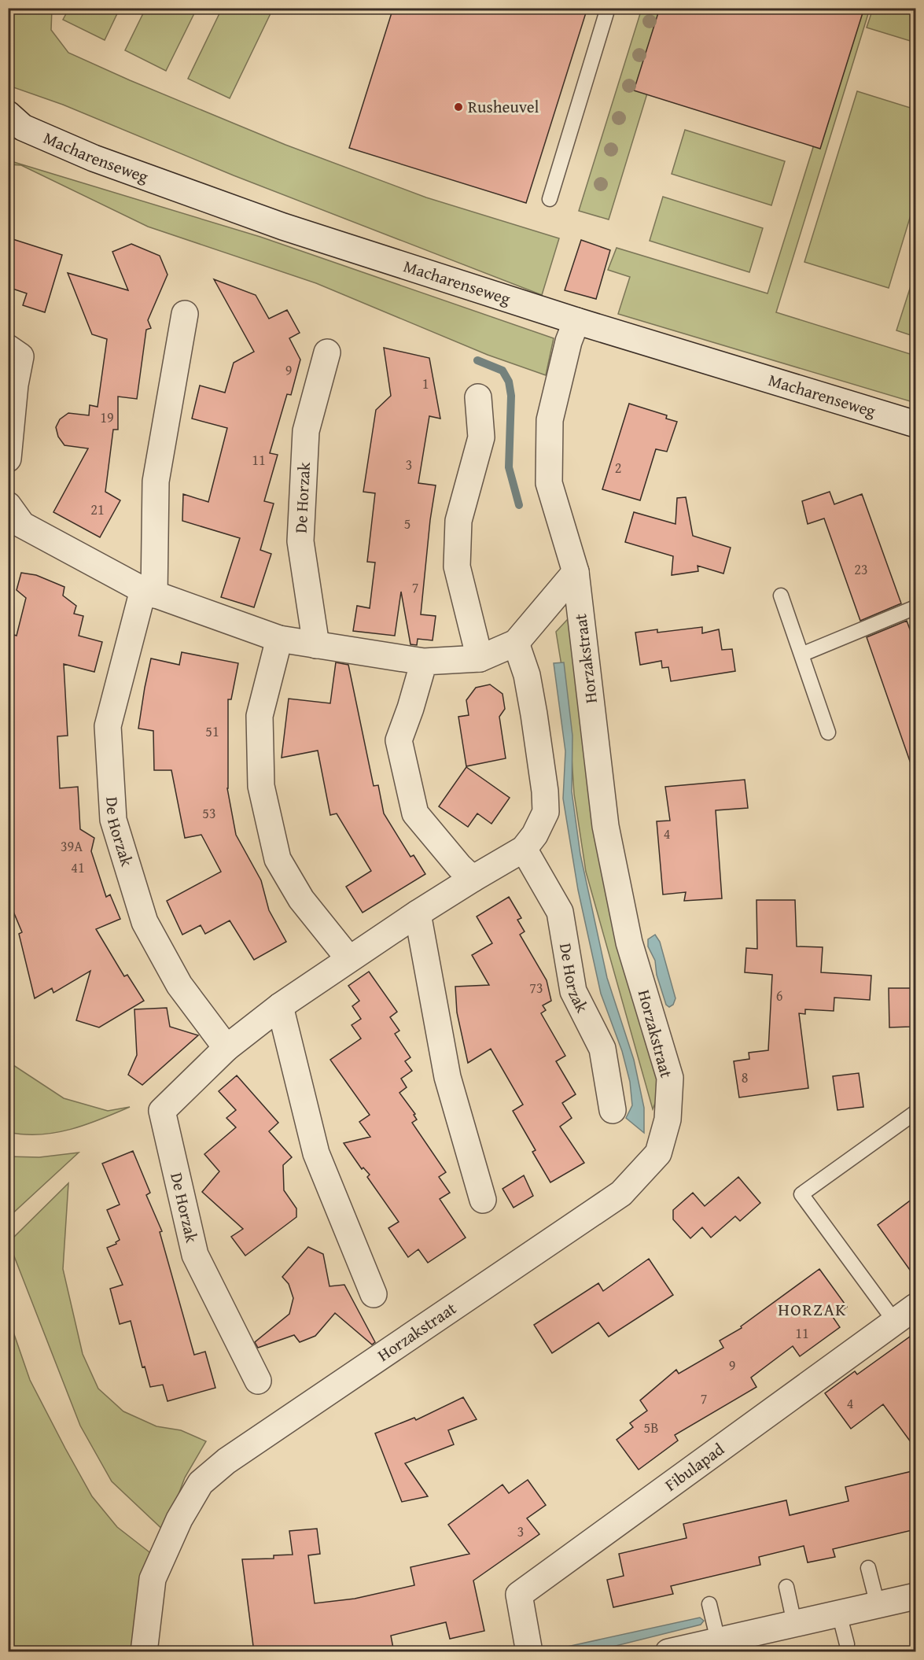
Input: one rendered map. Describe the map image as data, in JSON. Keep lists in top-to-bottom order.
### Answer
{
  "streets": {
    "street": [
      "Macharenseweg",
      "De Horzak",
      "Horzakstraat",
      "Fibulapad"
    ]
  },
  "crossings": [
    ["Macharenseweg", "Horzakstraat"]
  ],
  "districts": ["HORZAK"],
  "places": ["Rusheuvel"],
  "house_numbers": [
    "9",
    "1",
    "19",
    "11",
    "3",
    "2",
    "21",
    "5",
    "23",
    "7",
    "51",
    "53",
    "4",
    "39A",
    "41",
    "73",
    "6",
    "8",
    "11",
    "9",
    "7",
    "4",
    "5B",
    "3"
  ]
}
